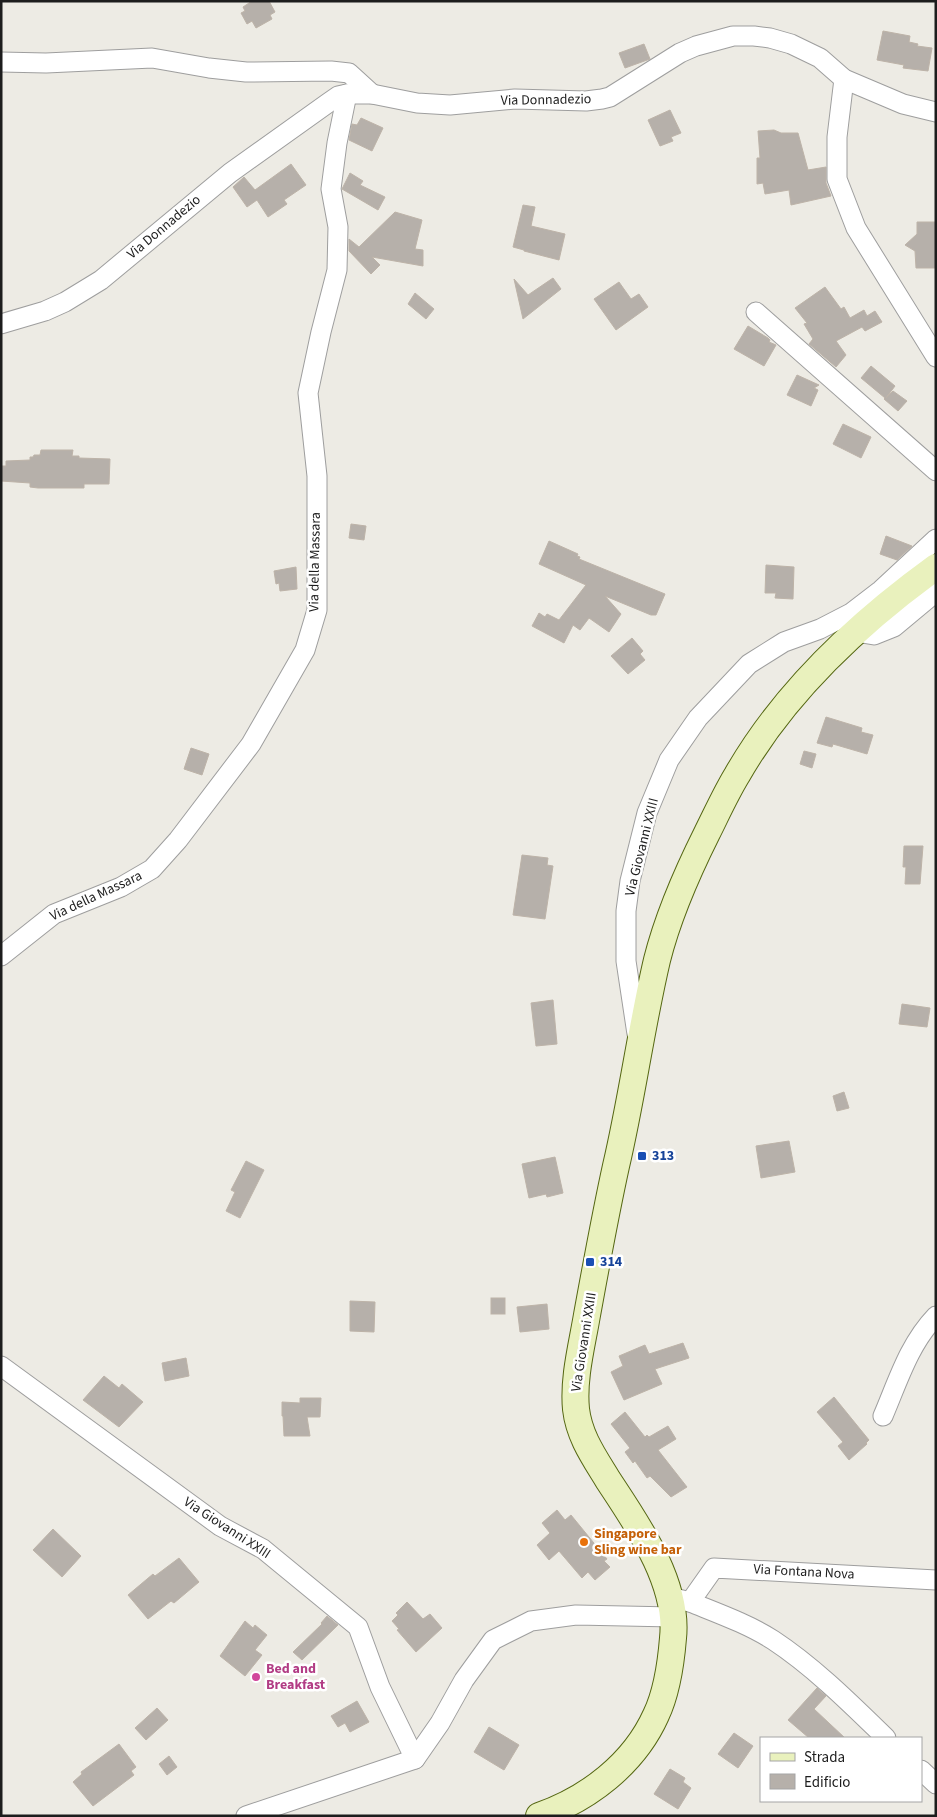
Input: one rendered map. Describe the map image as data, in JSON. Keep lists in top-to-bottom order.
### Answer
{
  "streets": {
    "main road": ["Via Giovanni XXIII"],
    "street": ["Via Donnadezio", "Via della Massara", "Via Fontana Nova"]
  },
  "crossings": [
    ["Via Donnadezio", "Via della Massara"],
    ["Via Giovanni XXIII", "Via Fontana Nova"]
  ],
  "places": {
    "transit": ["313", "314"],
    "other": ["Singapore Sling wine bar", "Bed and Breakfast"]
  },
  "legend": ["Strada", "Edificio"]
}
